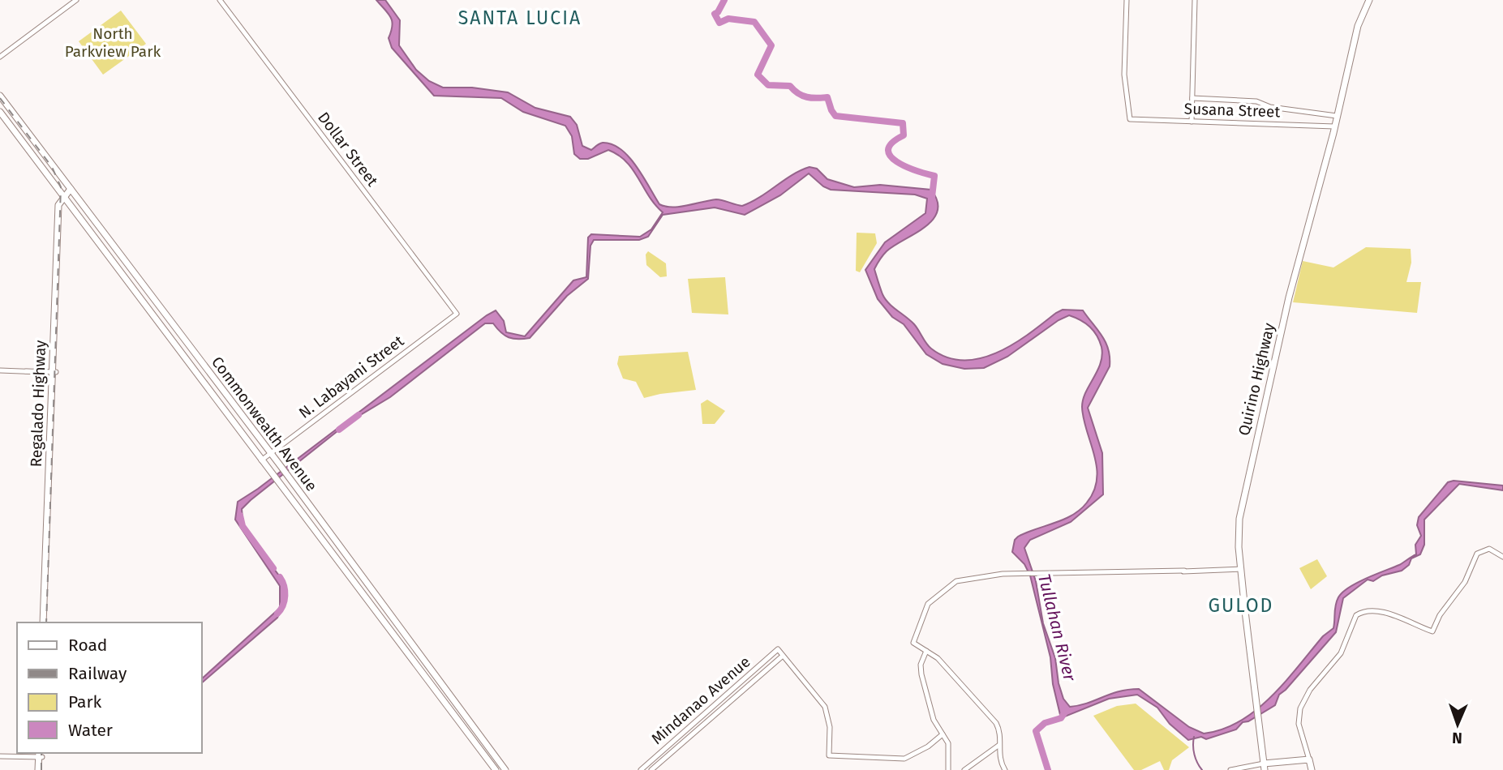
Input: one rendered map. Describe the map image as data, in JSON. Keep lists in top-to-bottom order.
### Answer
{
  "streets": {
    "main road": ["Quirino Highway", "Regalado Highway", "Commonwealth Avenue"],
    "street": [
      "Susana Street",
      "Dollar Street",
      "N. Labayani Street",
      "Mindanao Avenue"
    ]
  },
  "crossings": [
    ["Susana Street", "Quirino Highway"],
    ["Dollar Street", "N. Labayani Street"],
    ["N. Labayani Street", "Commonwealth Avenue"],
    ["Regalado Highway", "Commonwealth Avenue"]
  ],
  "districts": ["SANTA LUCIA", "GULOD"],
  "water": ["Tullahan River"],
  "parks": ["North Parkview Park"],
  "legend": [
    "Road",
    "Railway",
    "Park",
    "Water"
  ],
  "north": "bottom"
}
